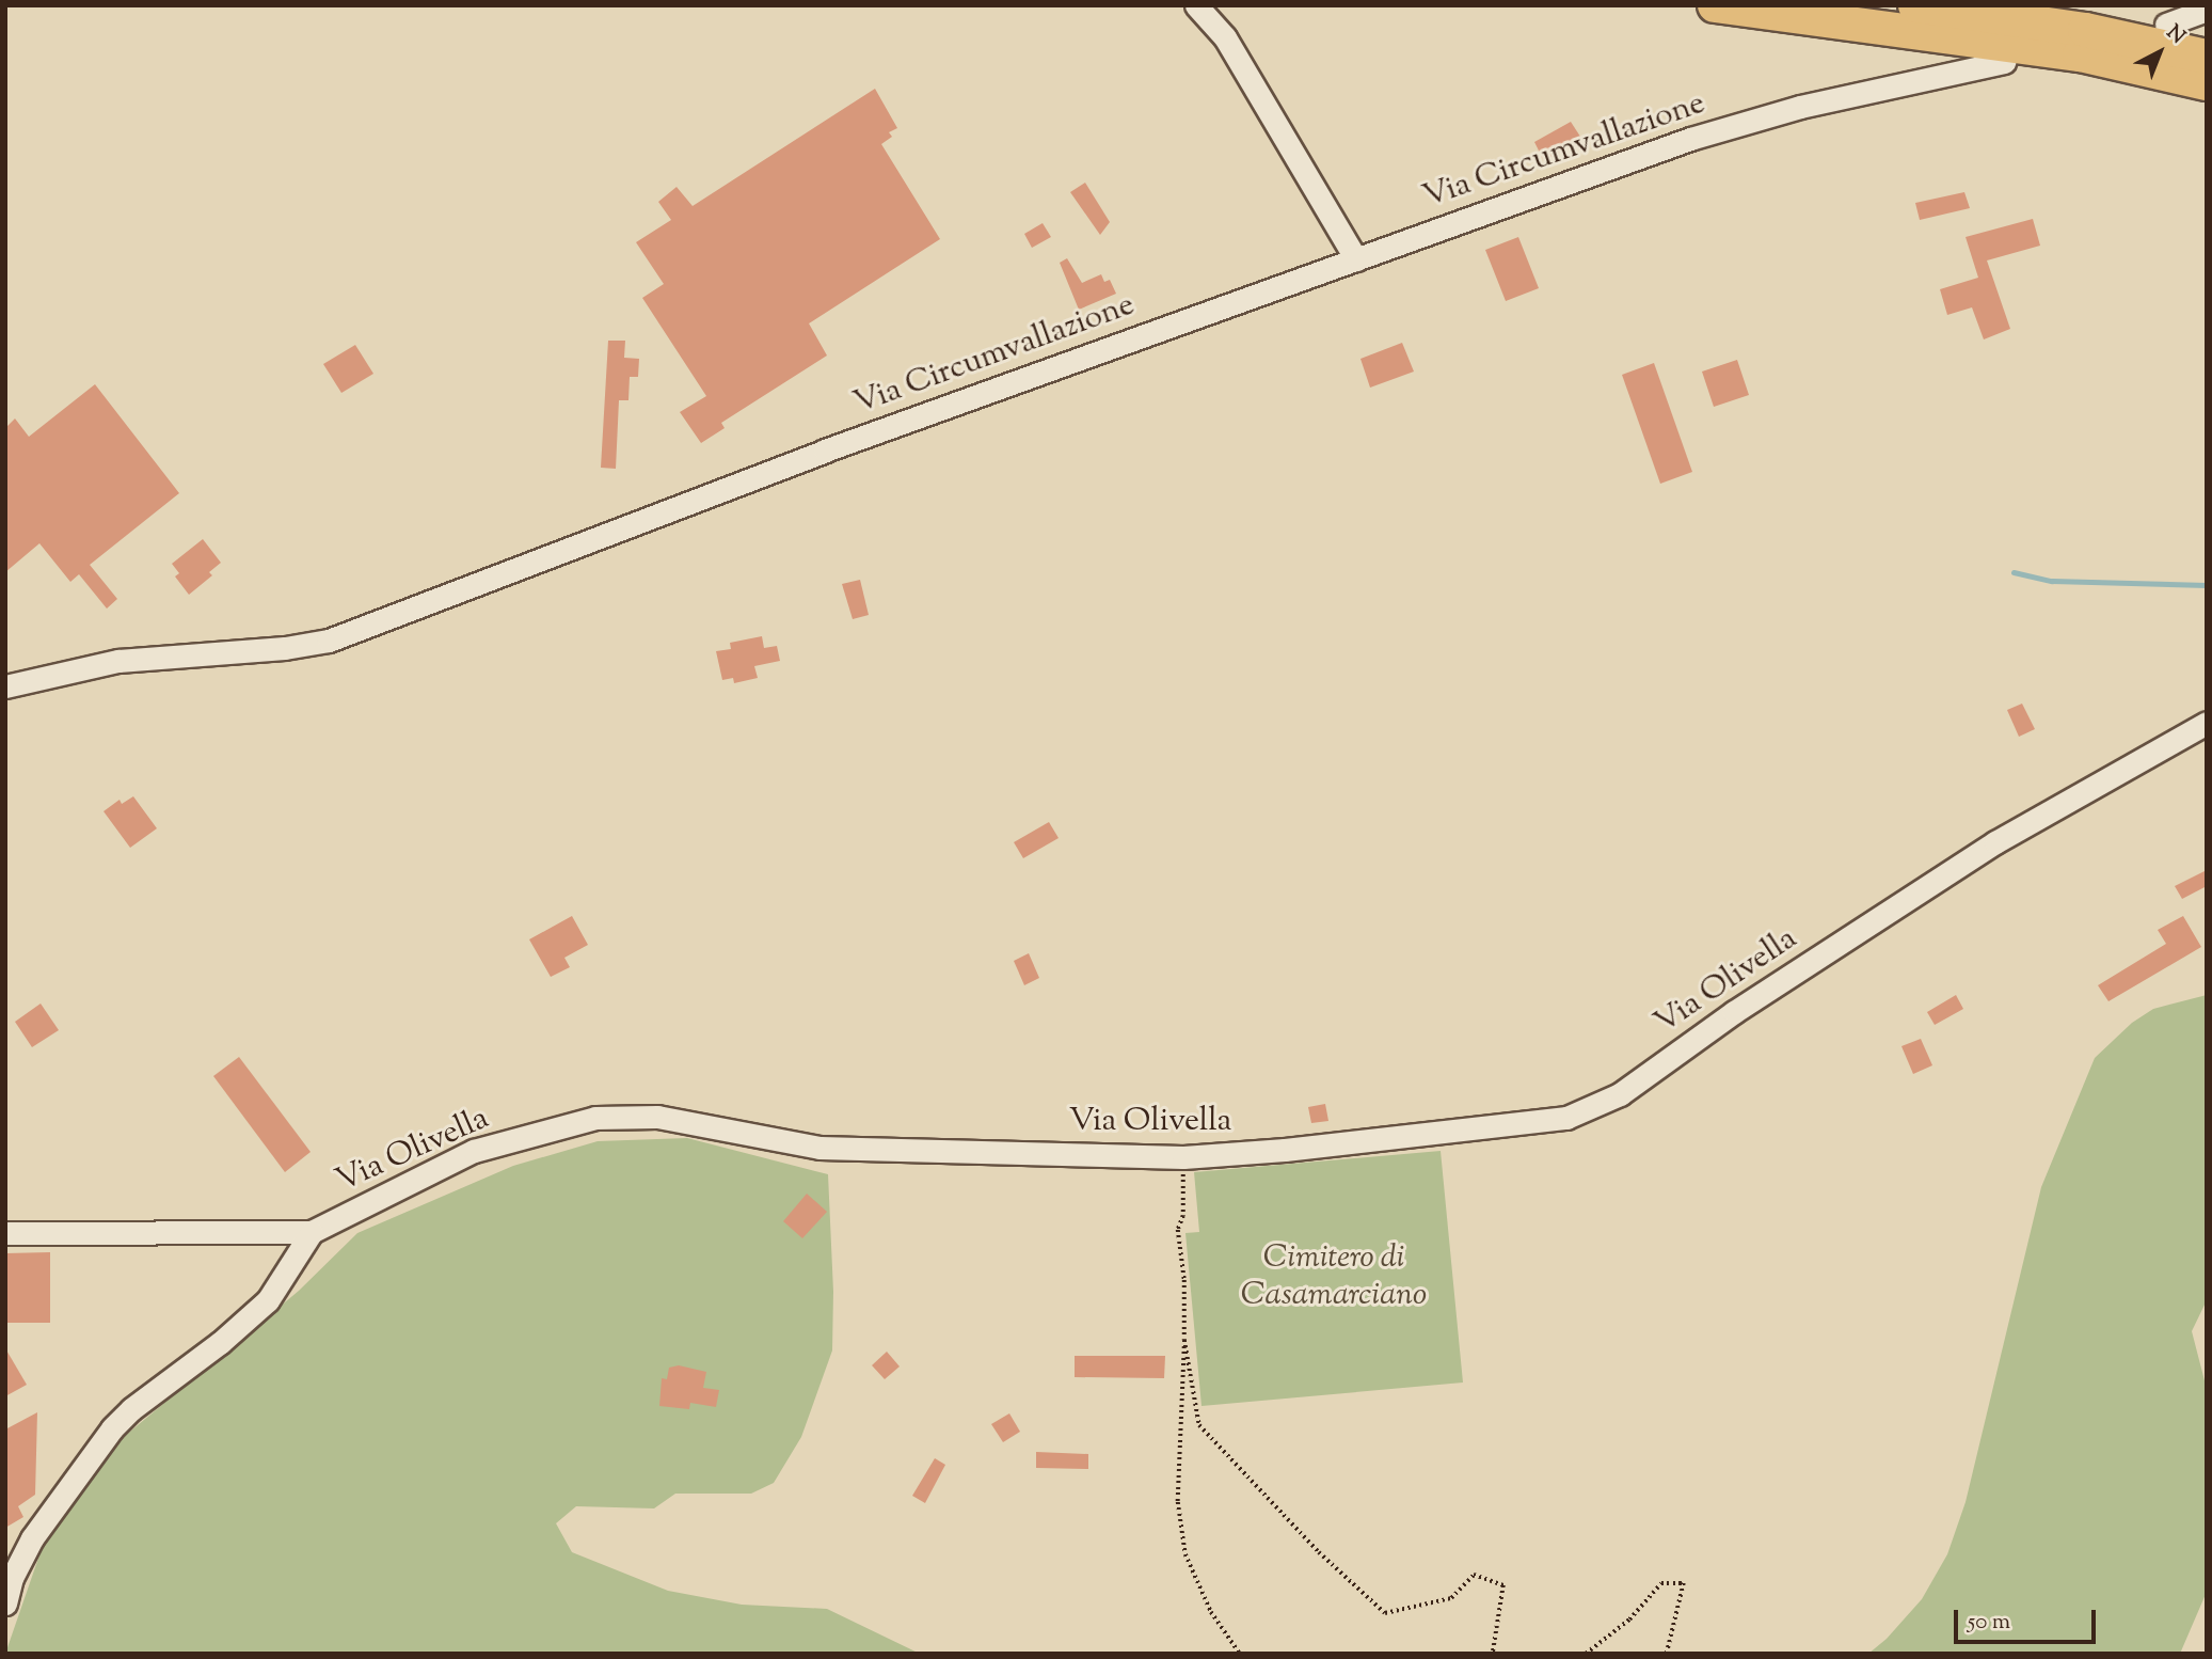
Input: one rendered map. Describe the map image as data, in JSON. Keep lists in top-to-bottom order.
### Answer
{
  "streets": {
    "street": ["Via Circumvallazione", "Via Olivella"]
  },
  "parks": ["Cimitero di Casamarciano"],
  "scale_bar": "50 m",
  "north": "top right"
}
